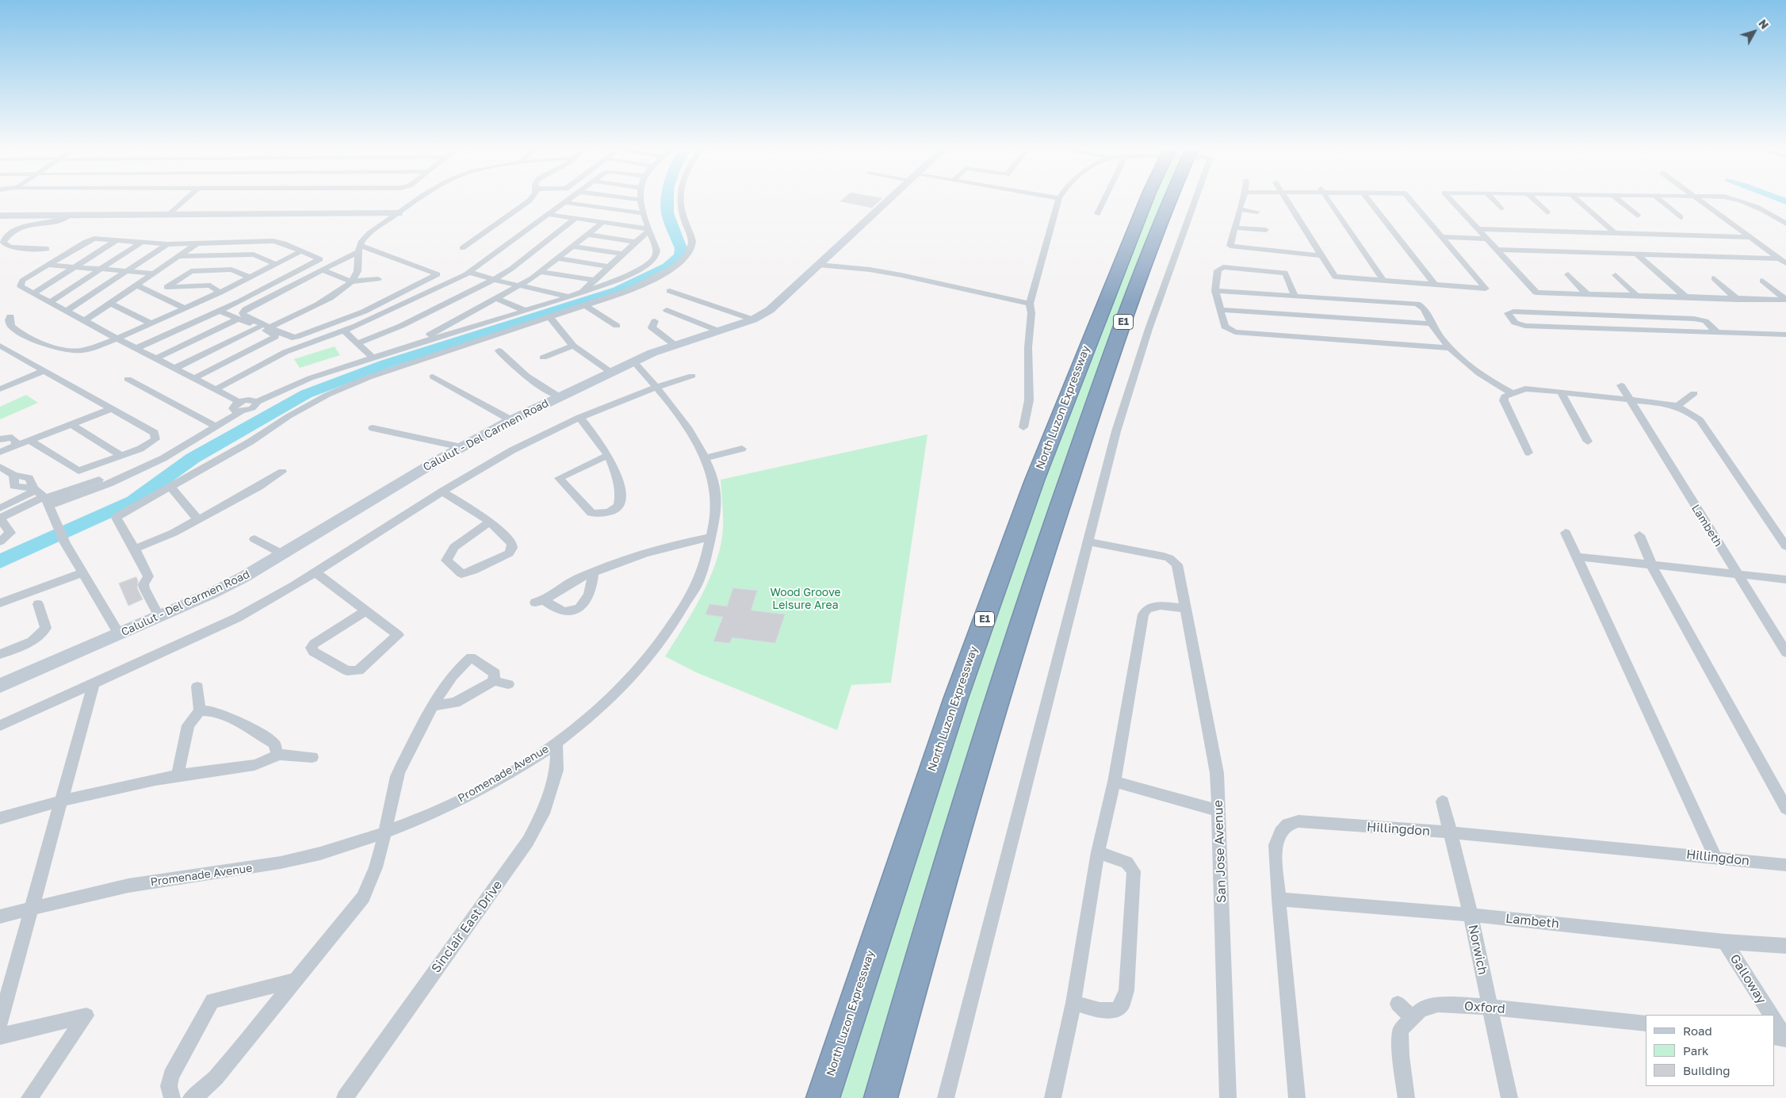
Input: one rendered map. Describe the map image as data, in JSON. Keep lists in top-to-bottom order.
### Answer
{
  "streets": {
    "highway": ["E1", "North Luzon Expressway"],
    "main road": ["Calulut - Del Carmen Road"],
    "street": [
      "Lambeth",
      "Promenade Avenue",
      "Hillingdon",
      "San Jose Avenue",
      "Sinclair East Drive",
      "Norwich",
      "Galloway",
      "Oxford"
    ]
  },
  "crossings": [
    ["Calulut - Del Carmen Road", "Promenade Avenue"],
    ["Lambeth", "Hillingdon"],
    ["Lambeth", "Norwich"],
    ["Lambeth", "Galloway"],
    ["Promenade Avenue", "Sinclair East Drive"],
    ["Hillingdon", "Norwich"],
    ["Norwich", "Oxford"]
  ],
  "parks": ["Wood Groove Leisure Area"],
  "legend": ["Road", "Park", "Building"],
  "north": "top right"
}
